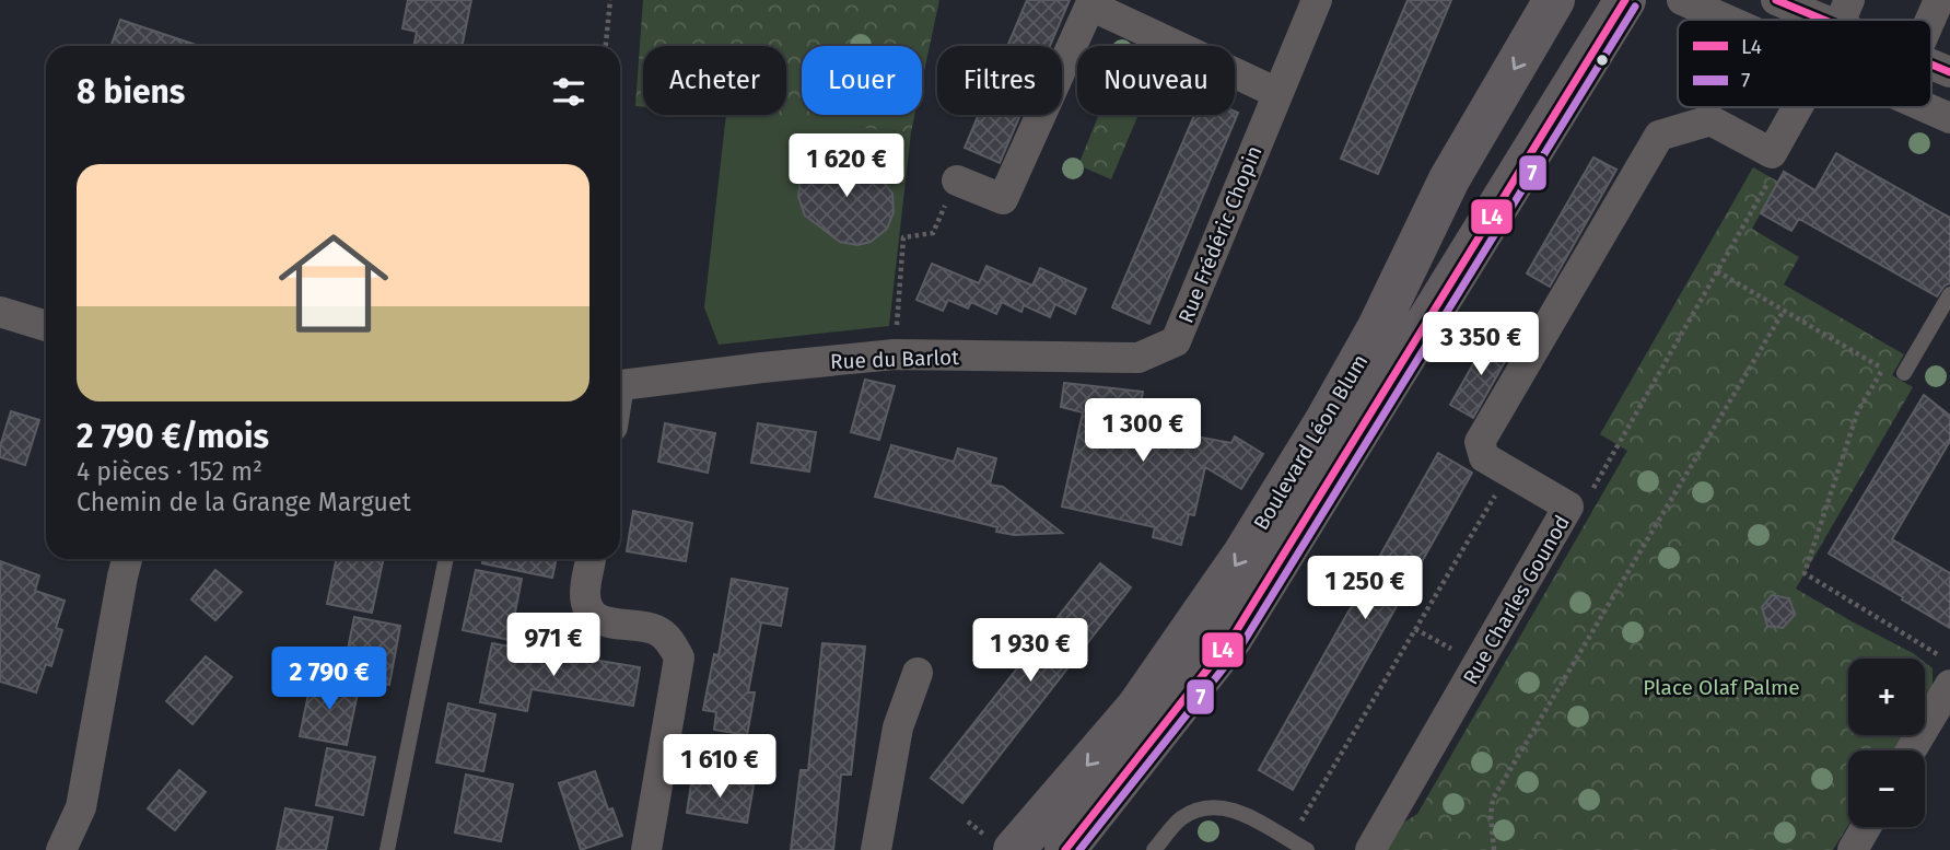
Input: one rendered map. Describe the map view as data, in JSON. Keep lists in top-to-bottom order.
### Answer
{
  "streets": {
    "main road": ["Boulevard Léon Blum"],
    "street": ["Rue Frédéric Chopin", "Rue du Barlot", "Rue Charles Gounod"]
  },
  "crossings": [
    ["Rue Frédéric Chopin", "Rue du Barlot"]
  ],
  "parks": ["Place Olaf Palme"],
  "lines": ["transit line L4", "transit line 7"],
  "legend": ["L4", "7"],
  "page": {
    "chip": [
      "Acheter",
      "Louer",
      "Filtres",
      "Nouveau"
    ],
    "heading": "8 biens",
    "price": [
      "1 620 €",
      "3 350 €",
      "1 300 €",
      "1 250 €",
      "971 €",
      "1 930 €",
      "2 790 €",
      "1 610 €"
    ],
    "list": [
      {
        "name": "2 790 €/mois",
        "note": "4 pièces · 152 m² · Chemin de la Grange Marguet"
      }
    ],
    "map_buttons": ["+", "−"]
  }
}
